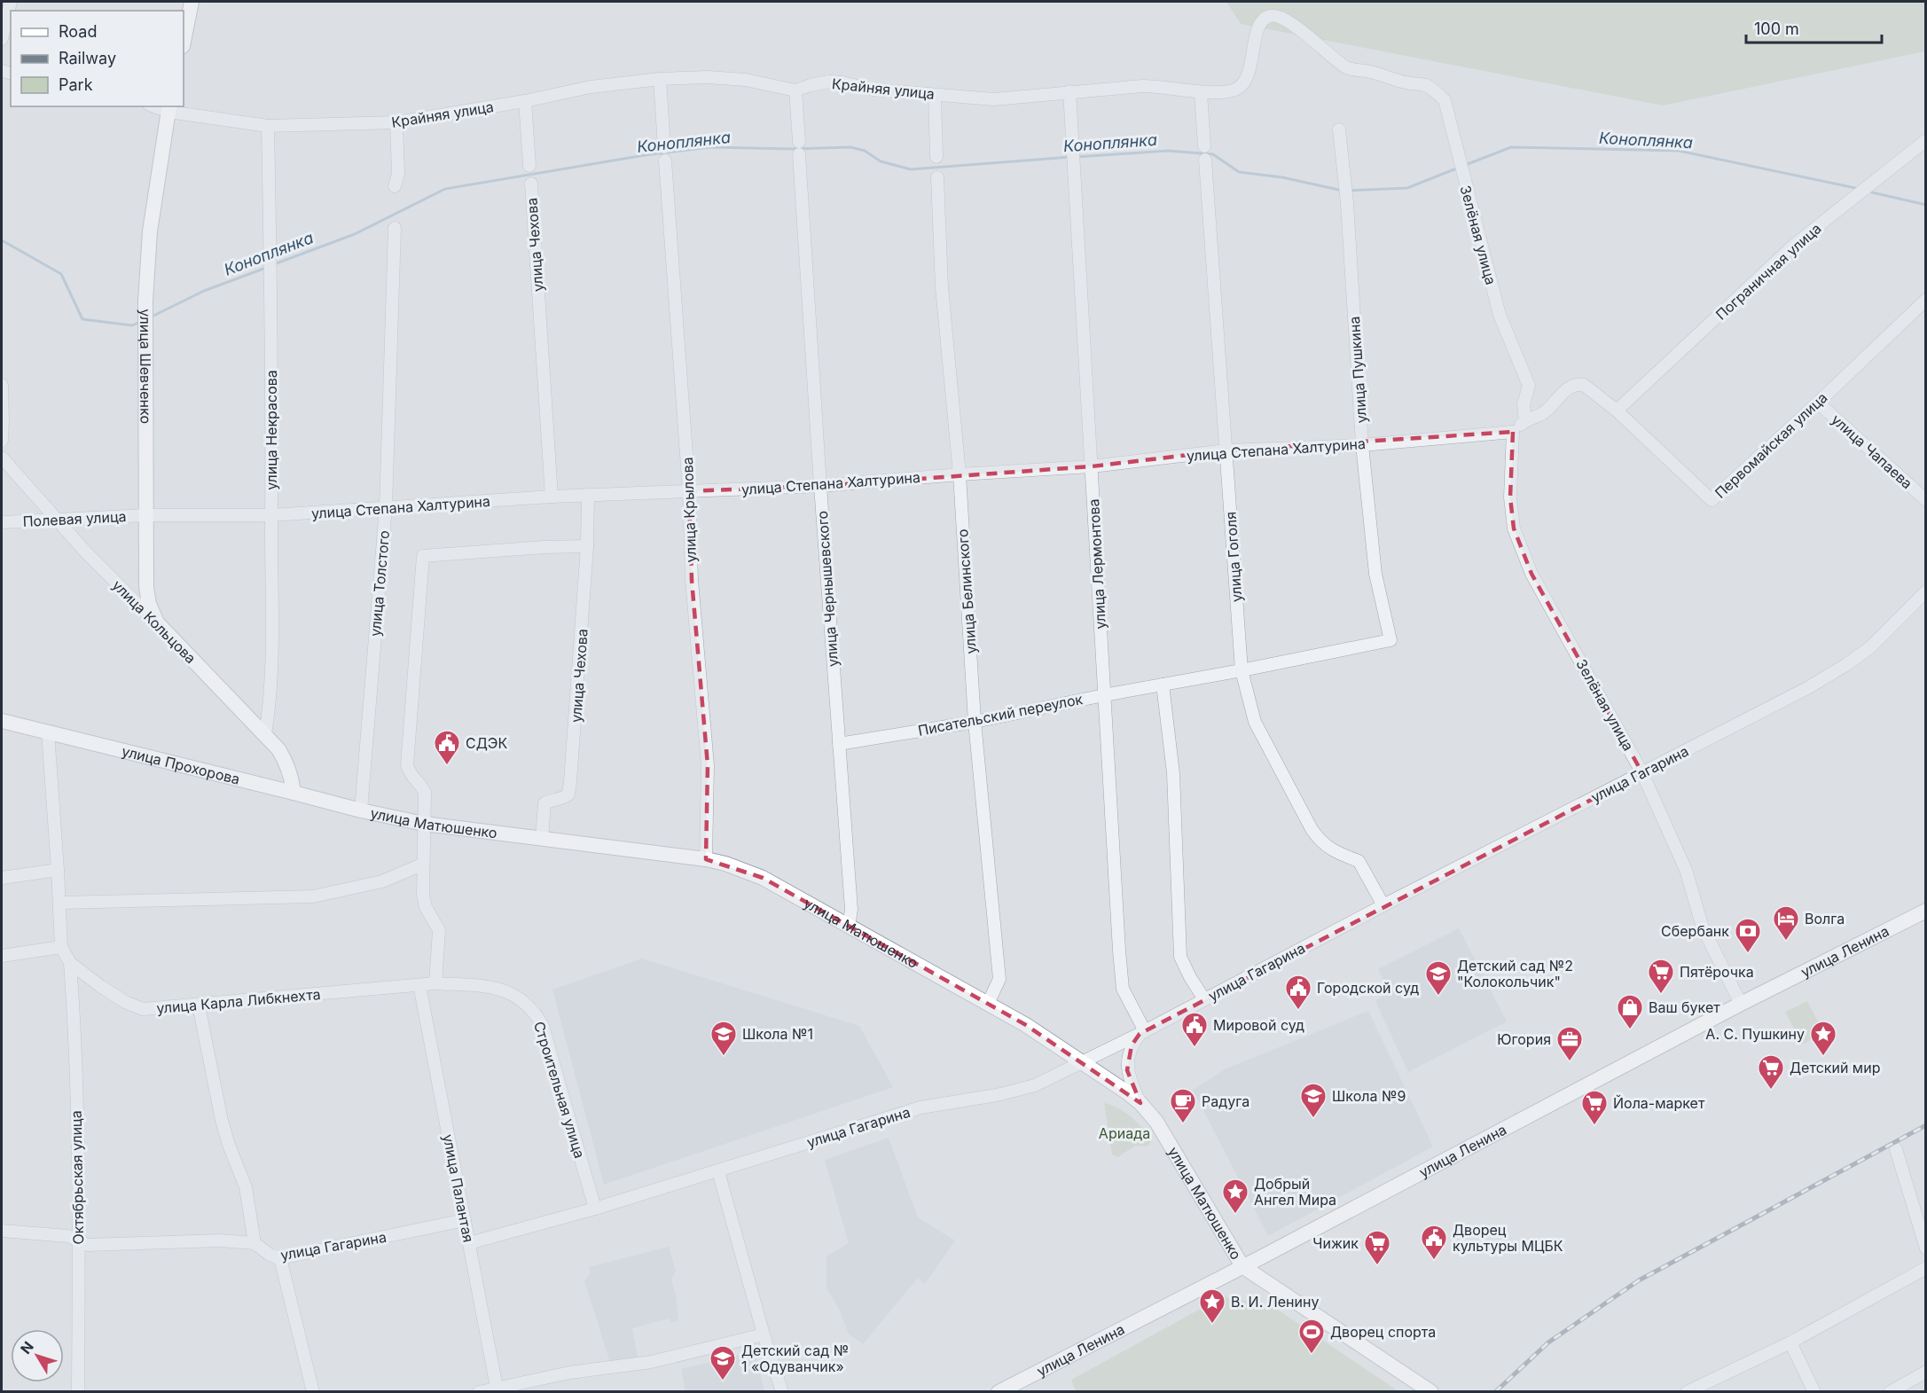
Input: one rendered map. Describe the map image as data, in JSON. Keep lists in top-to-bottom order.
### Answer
{
  "streets": {
    "main road": [
      "улица Шевченко",
      "улица Кольцова",
      "улица Прохорова",
      "улица Матюшенко",
      "улица Ленина"
    ],
    "street": [
      "Крайняя улица",
      "Зелёная улица",
      "улица Чехова",
      "Пограничная улица",
      "улица Пушкина",
      "улица Некрасова",
      "Первомайская улица",
      "улица Степана Халтурина",
      "улица Чапаева",
      "улица Крылова",
      "Полевая улица",
      "улица Гоголя",
      "улица Лермонтова",
      "улица Толстого",
      "улица Чернышевского",
      "улица Белинского",
      "Писательский переулок",
      "улица Гагарина",
      "улица Карла Либкнехта",
      "Строительная улица",
      "Октябрьская улица",
      "улица Палантая"
    ]
  },
  "crossings": [
    ["Крайняя улица", "Зелёная улица"],
    ["Крайняя улица", "улица Шевченко"],
    ["Крайняя улица", "улица Некрасова"],
    ["Крайняя улица", "улица Лермонтова"],
    ["Зелёная улица", "Первомайская улица"],
    ["Зелёная улица", "улица Степана Халтурина"],
    ["Зелёная улица", "улица Гагарина"],
    ["Зелёная улица", "улица Ленина"],
    ["улица Чехова", "улица Степана Халтурина"],
    ["улица Чехова", "улица Матюшенко"],
    ["Пограничная улица", "Первомайская улица"],
    ["улица Шевченко", "улица Степана Халтурина"],
    ["улица Шевченко", "Полевая улица"],
    ["улица Шевченко", "улица Кольцова"],
    ["улица Пушкина", "улица Степана Халтурина"],
    ["улица Пушкина", "Писательский переулок"],
    ["улица Некрасова", "улица Степана Халтурина"],
    ["улица Некрасова", "улица Кольцова"],
    ["Первомайская улица", "улица Степана Халтурина"],
    ["Первомайская улица", "улица Чапаева"],
    ["улица Степана Халтурина", "улица Крылова"],
    ["улица Степана Халтурина", "Полевая улица"],
    ["улица Степана Халтурина", "улица Гоголя"],
    ["улица Степана Халтурина", "улица Лермонтова"],
    ["улица Степана Халтурина", "улица Толстого"],
    ["улица Степана Халтурина", "улица Чернышевского"],
    ["улица Степана Халтурина", "улица Белинского"],
    ["улица Крылова", "улица Матюшенко"],
    ["Полевая улица", "улица Кольцова"],
    ["улица Гоголя", "Писательский переулок"],
    ["улица Гоголя", "улица Гагарина"],
    ["улица Лермонтова", "Писательский переулок"],
    ["улица Лермонтова", "улица Гагарина"],
    ["улица Толстого", "улица Прохорова"],
    ["улица Толстого", "улица Матюшенко"],
    ["улица Чернышевского", "Писательский переулок"],
    ["улица Чернышевского", "улица Матюшенко"],
    ["улица Белинского", "Писательский переулок"],
    ["улица Белинского", "улица Матюшенко"],
    ["улица Кольцова", "улица Прохорова"],
    ["улица Прохорова", "улица Матюшенко"],
    ["улица Гагарина", "улица Матюшенко"],
    ["улица Гагарина", "Строительная улица"],
    ["улица Гагарина", "Октябрьская улица"],
    ["улица Гагарина", "улица Палантая"],
    ["улица Матюшенко", "улица Ленина"],
    ["улица Карла Либкнехта", "Строительная улица"],
    ["улица Карла Либкнехта", "Октябрьская улица"],
    ["улица Карла Либкнехта", "улица Палантая"]
  ],
  "water": ["Коноплянка"],
  "parks": ["Ариада"],
  "places": {
    "public building": [
      "СДЭК",
      "Городской суд",
      "Мировой суд",
      "Дворец культуры МЦБК"
    ],
    "hotel": ["Волга"],
    "bank": ["Сбербанк"],
    "supermarket": [
      "Пятёрочка",
      "Детский мир",
      "Йола-маркет",
      "Чижик"
    ],
    "school or university": [
      "Детский сад №2 \"Колокольчик\"",
      "Школа №1",
      "Школа №9",
      "Детский сад № 1 «Одуванчик»"
    ],
    "shop": ["Ваш букет"],
    "place": ["А. С. Пушкину", "Добрый Ангел Мира", "В. И. Ленину"],
    "office": ["Югория"],
    "cafe": ["Радуга"],
    "sports": ["Дворец спорта"]
  },
  "legend": ["Road", "Railway", "Park"],
  "scale_bar": "100 m",
  "north": "top left"
}
